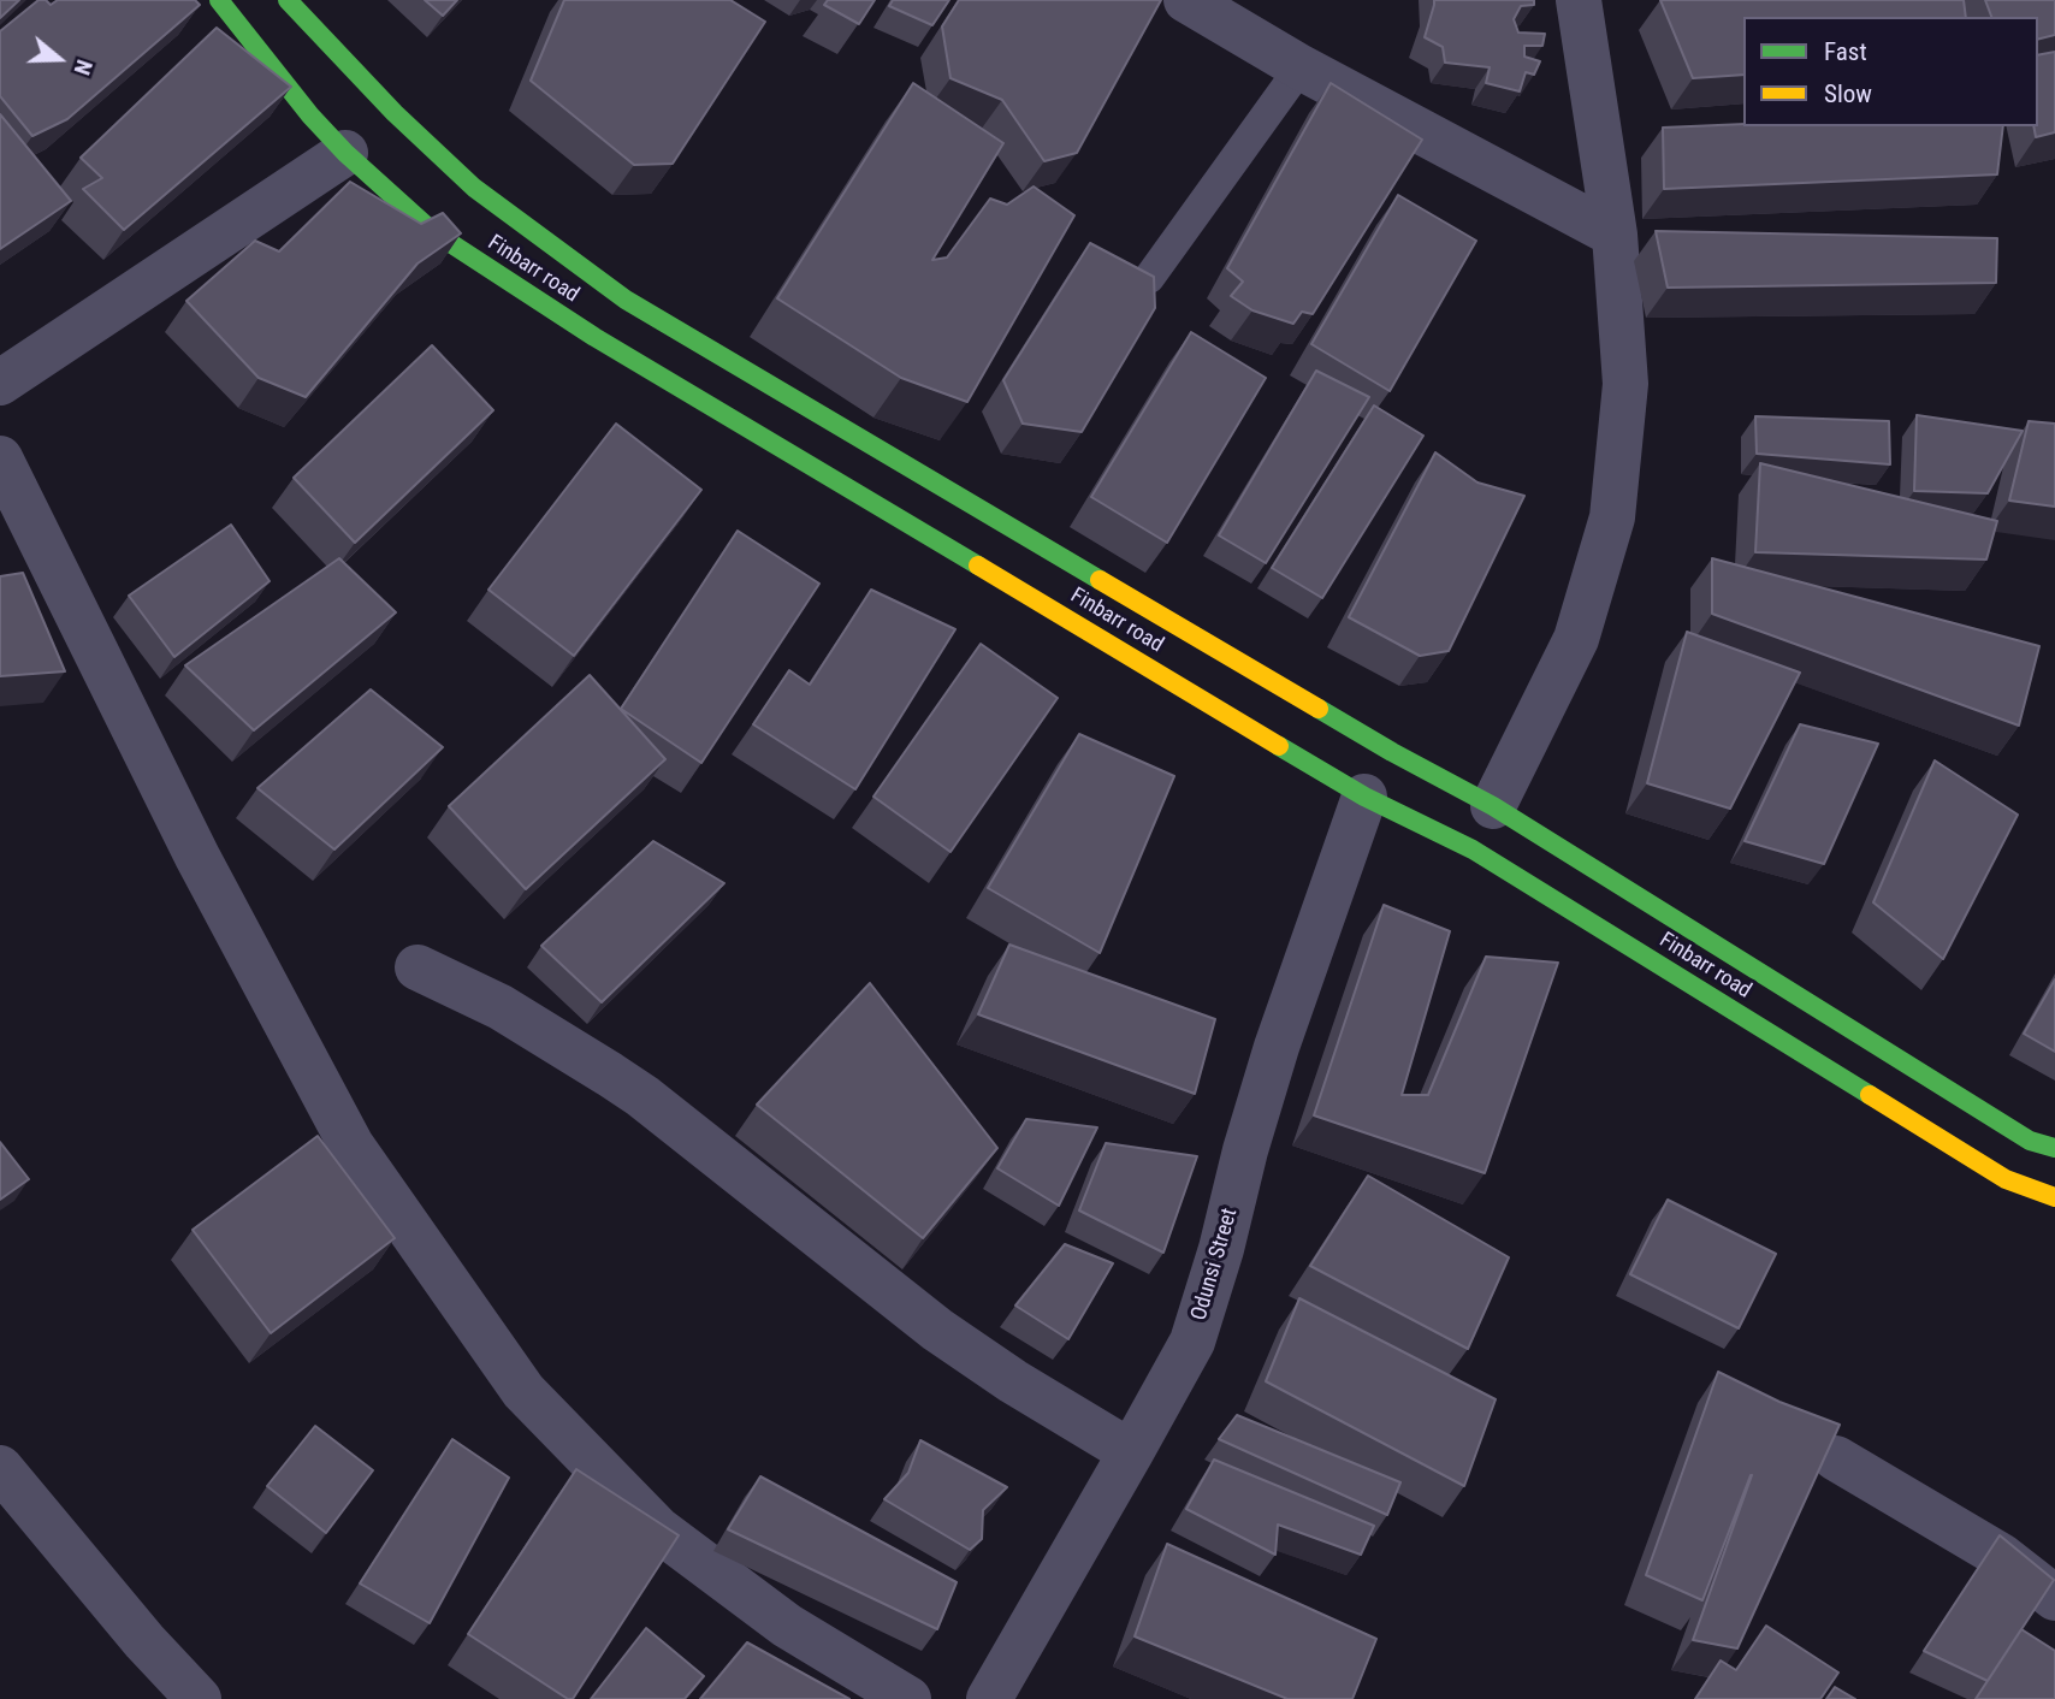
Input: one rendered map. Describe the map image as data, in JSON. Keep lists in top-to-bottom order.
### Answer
{
  "streets": {
    "main road": ["Finbarr road"],
    "street": ["Odunsi Street"]
  },
  "crossings": [
    ["Finbarr road", "Odunsi Street"]
  ],
  "legend": ["Fast", "Slow"],
  "north": "right"
}
